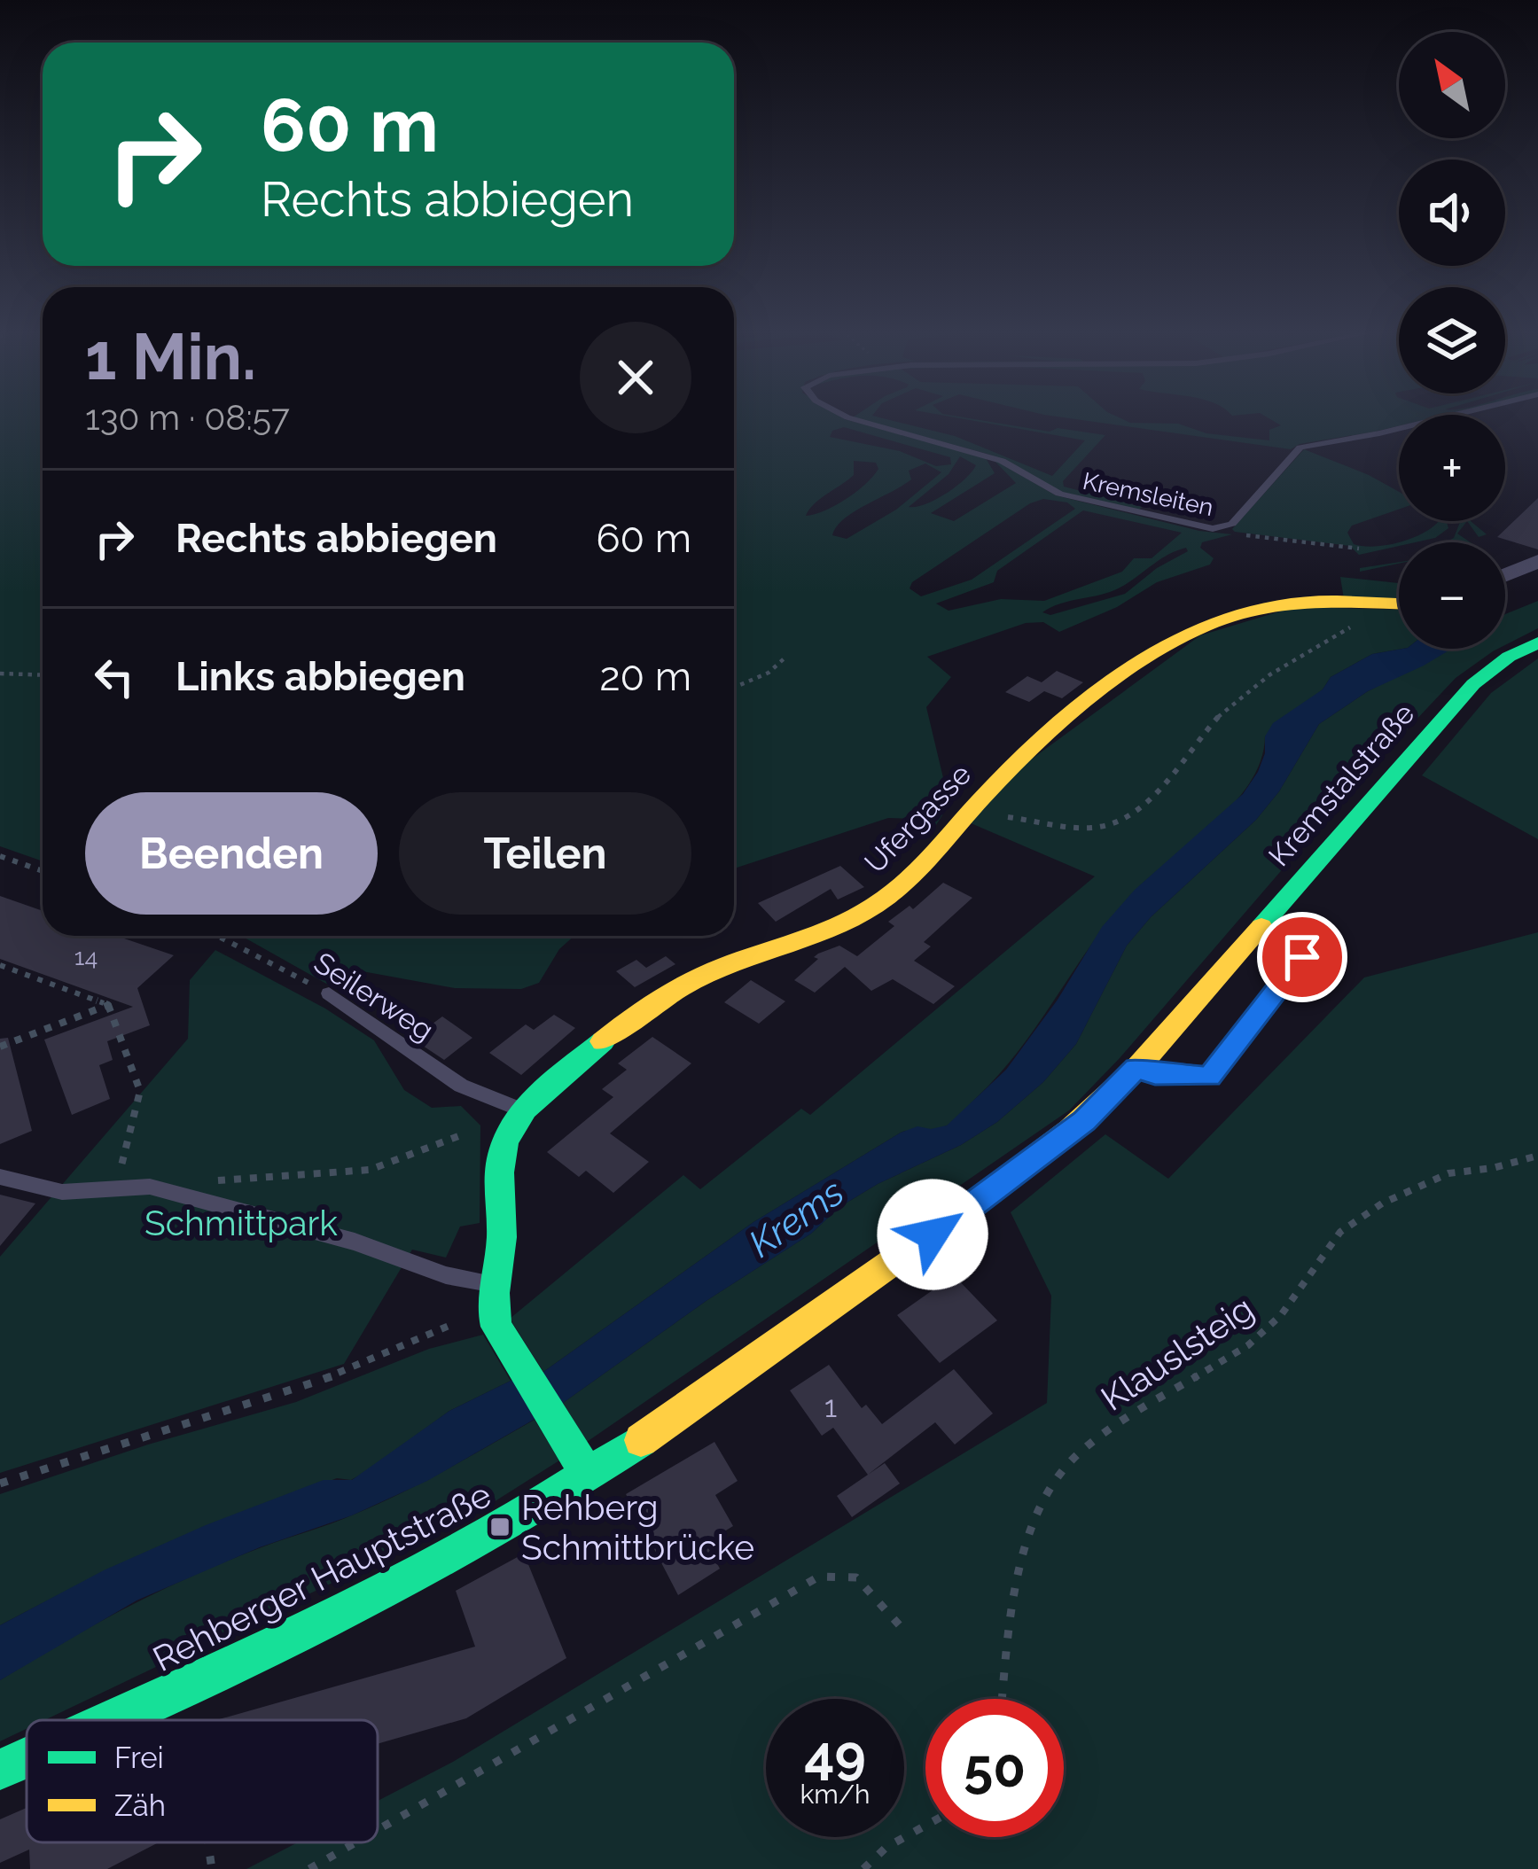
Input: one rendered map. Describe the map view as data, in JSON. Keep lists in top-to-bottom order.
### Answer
{
  "streets": {
    "main road": ["Kremstalstraße", "Ufergasse", "Rehberger Hauptstraße"],
    "lane": ["Kremsleiten", "Seilerweg"],
    "path": ["Klauslsteig"]
  },
  "crossings": [
    ["Kremstalstraße", "Rehberger Hauptstraße"],
    ["Ufergasse", "Seilerweg"]
  ],
  "water": ["Krems"],
  "parks": ["Schmittpark"],
  "places": {
    "transit": ["Rehberg Schmittbrücke"]
  },
  "house_numbers": ["14", "1"],
  "legend": ["Frei", "Zäh"],
  "north": "top left",
  "page": {
    "map_buttons": ["+", "−"],
    "turn": ["60 m", "Rechts abbiegen"],
    "heading": ["1 Min.", "130 m · 08:57"],
    "list": [
      {
        "name": "Rechts abbiegen",
        "value": "60 m"
      },
      {
        "name": "Links abbiegen",
        "value": "20 m"
      }
    ],
    "buttons": ["Beenden", "Teilen"],
    "speed": "49 km/h",
    "limit": "50"
  }
}
